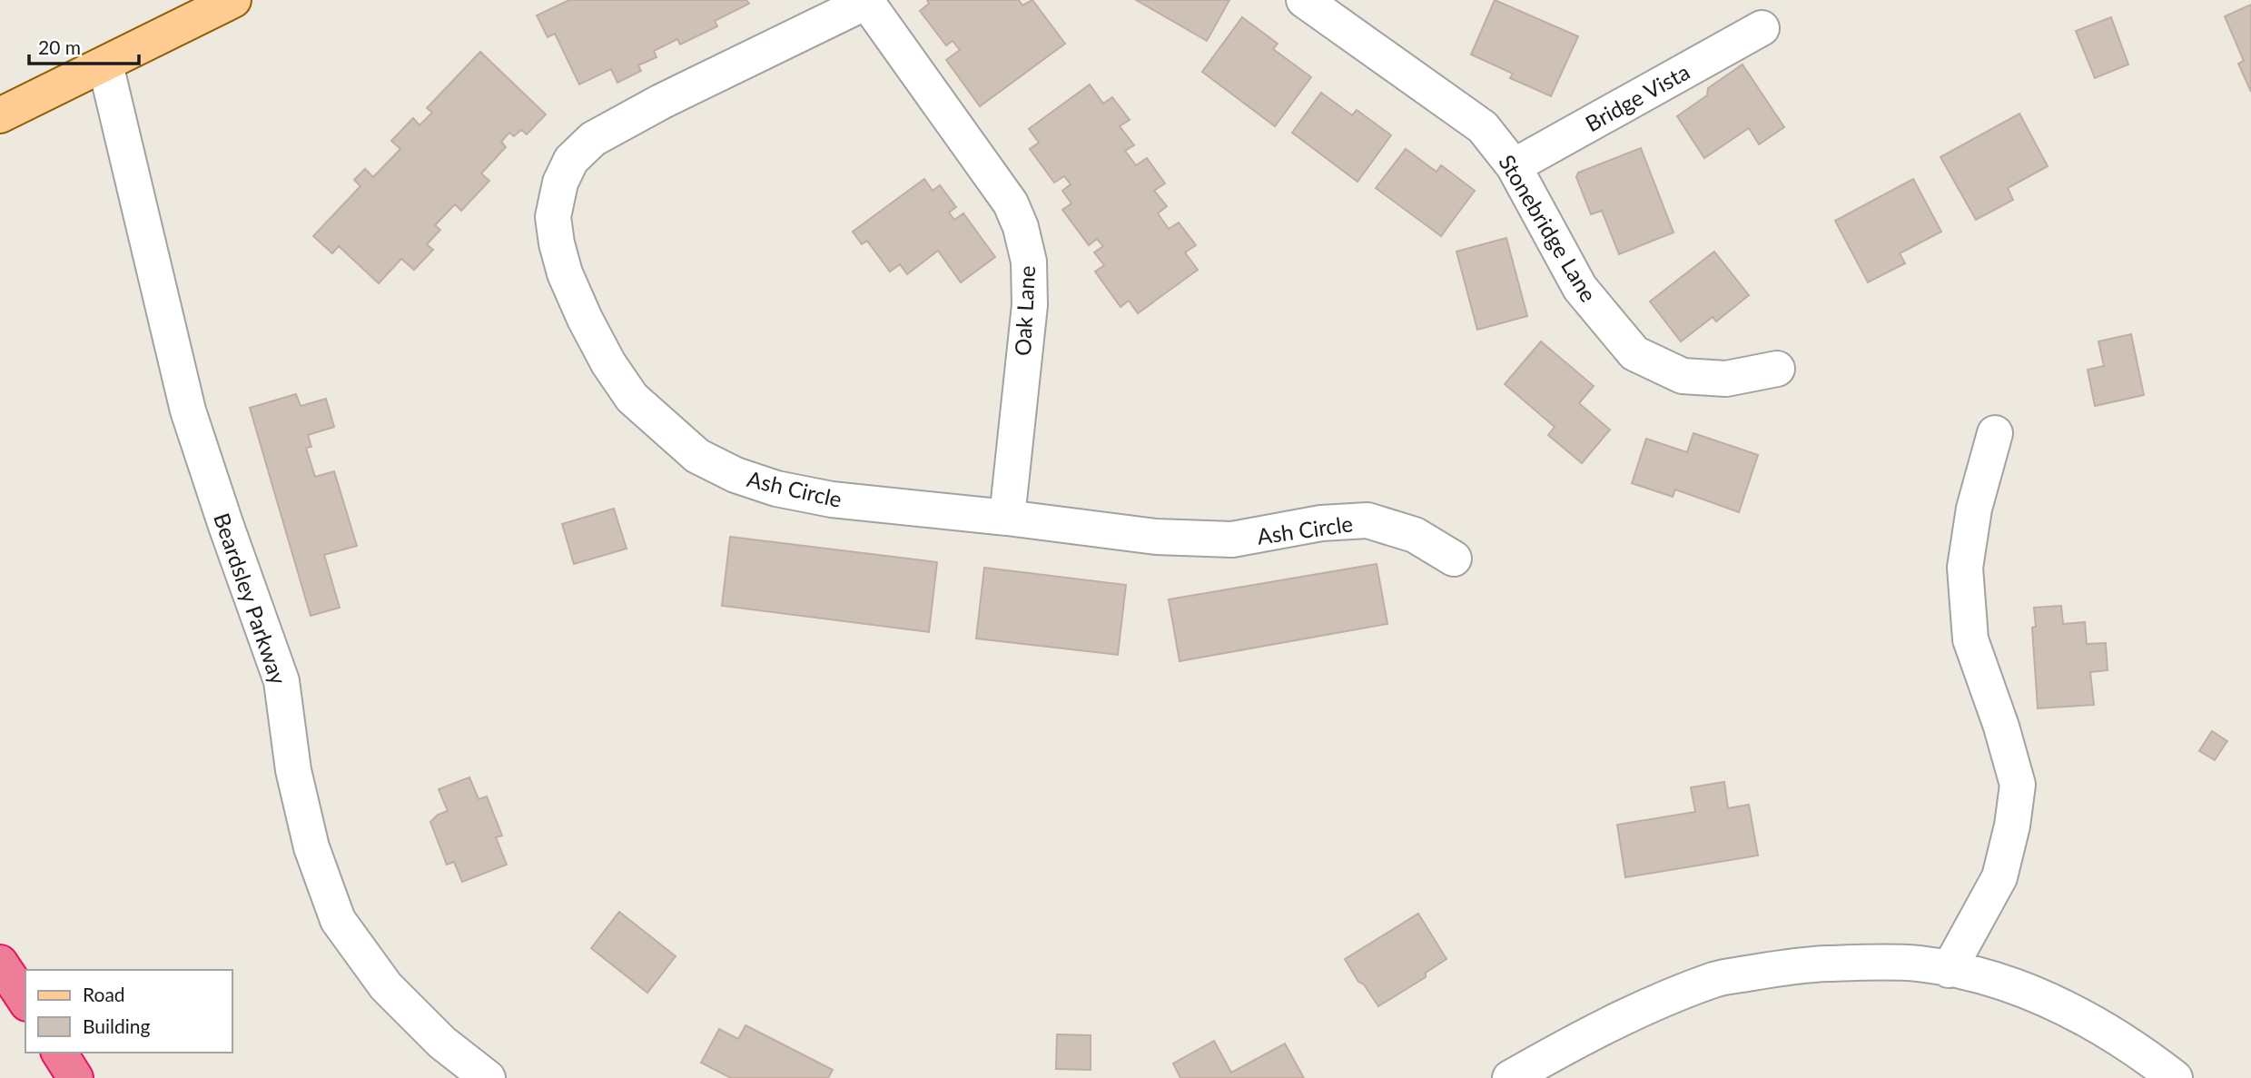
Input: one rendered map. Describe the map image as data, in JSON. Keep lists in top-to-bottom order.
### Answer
{
  "streets": {
    "street": [
      "Bridge Vista",
      "Stonebridge Lane",
      "Oak Lane",
      "Ash Circle",
      "Beardsley Parkway"
    ]
  },
  "crossings": [
    ["Bridge Vista", "Stonebridge Lane"],
    ["Oak Lane", "Ash Circle"]
  ],
  "legend": ["Road", "Building"],
  "scale_bar": "20 m"
}
